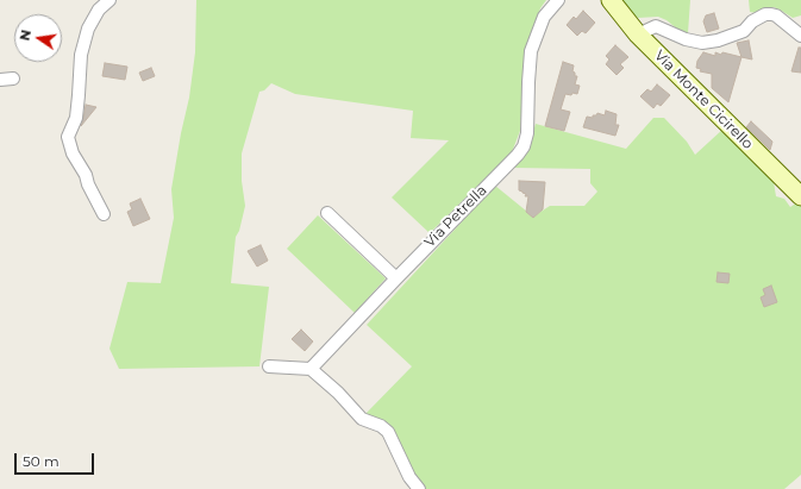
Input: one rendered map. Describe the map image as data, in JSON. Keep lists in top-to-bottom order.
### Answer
{
  "streets": {
    "street": ["Via Monte Cicirello", "Via Petrella"]
  },
  "scale_bar": "50 m",
  "north": "left"
}
